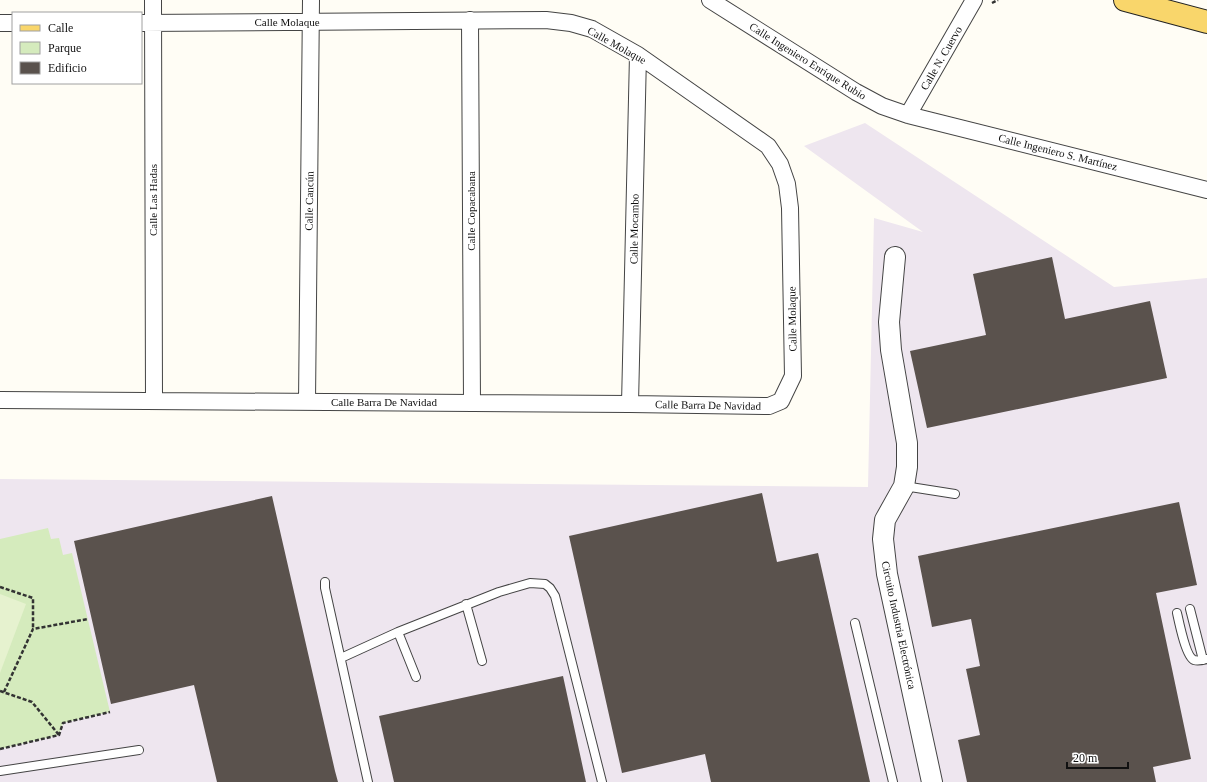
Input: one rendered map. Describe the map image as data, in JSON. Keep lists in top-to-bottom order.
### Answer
{
  "streets": {
    "street": [
      "Calle Molaque",
      "Calle N. Cuervo",
      "Calle Ingeniero Enrique Rubio",
      "Calle Ingeniero S. Martínez",
      "Calle Las Hadas",
      "Calle Cancún",
      "Calle Copacabana",
      "Calle Mocambo",
      "Calle Barra De Navidad",
      "Circuito Industria Electrónica"
    ]
  },
  "crossings": [
    ["Calle Molaque", "Calle Las Hadas"],
    ["Calle Molaque", "Calle Cancún"],
    ["Calle Molaque", "Calle Copacabana"],
    ["Calle Molaque", "Calle Mocambo"],
    ["Calle Molaque", "Calle Barra De Navidad"],
    ["Calle N. Cuervo", "Calle Ingeniero Enrique Rubio"],
    ["Calle N. Cuervo", "Calle Ingeniero S. Martínez"],
    ["Calle Ingeniero Enrique Rubio", "Calle Ingeniero S. Martínez"],
    ["Calle Las Hadas", "Calle Barra De Navidad"],
    ["Calle Cancún", "Calle Barra De Navidad"],
    ["Calle Copacabana", "Calle Barra De Navidad"],
    ["Calle Mocambo", "Calle Barra De Navidad"]
  ],
  "legend": ["Calle", "Parque", "Edificio"],
  "scale_bar": "20 m"
}
